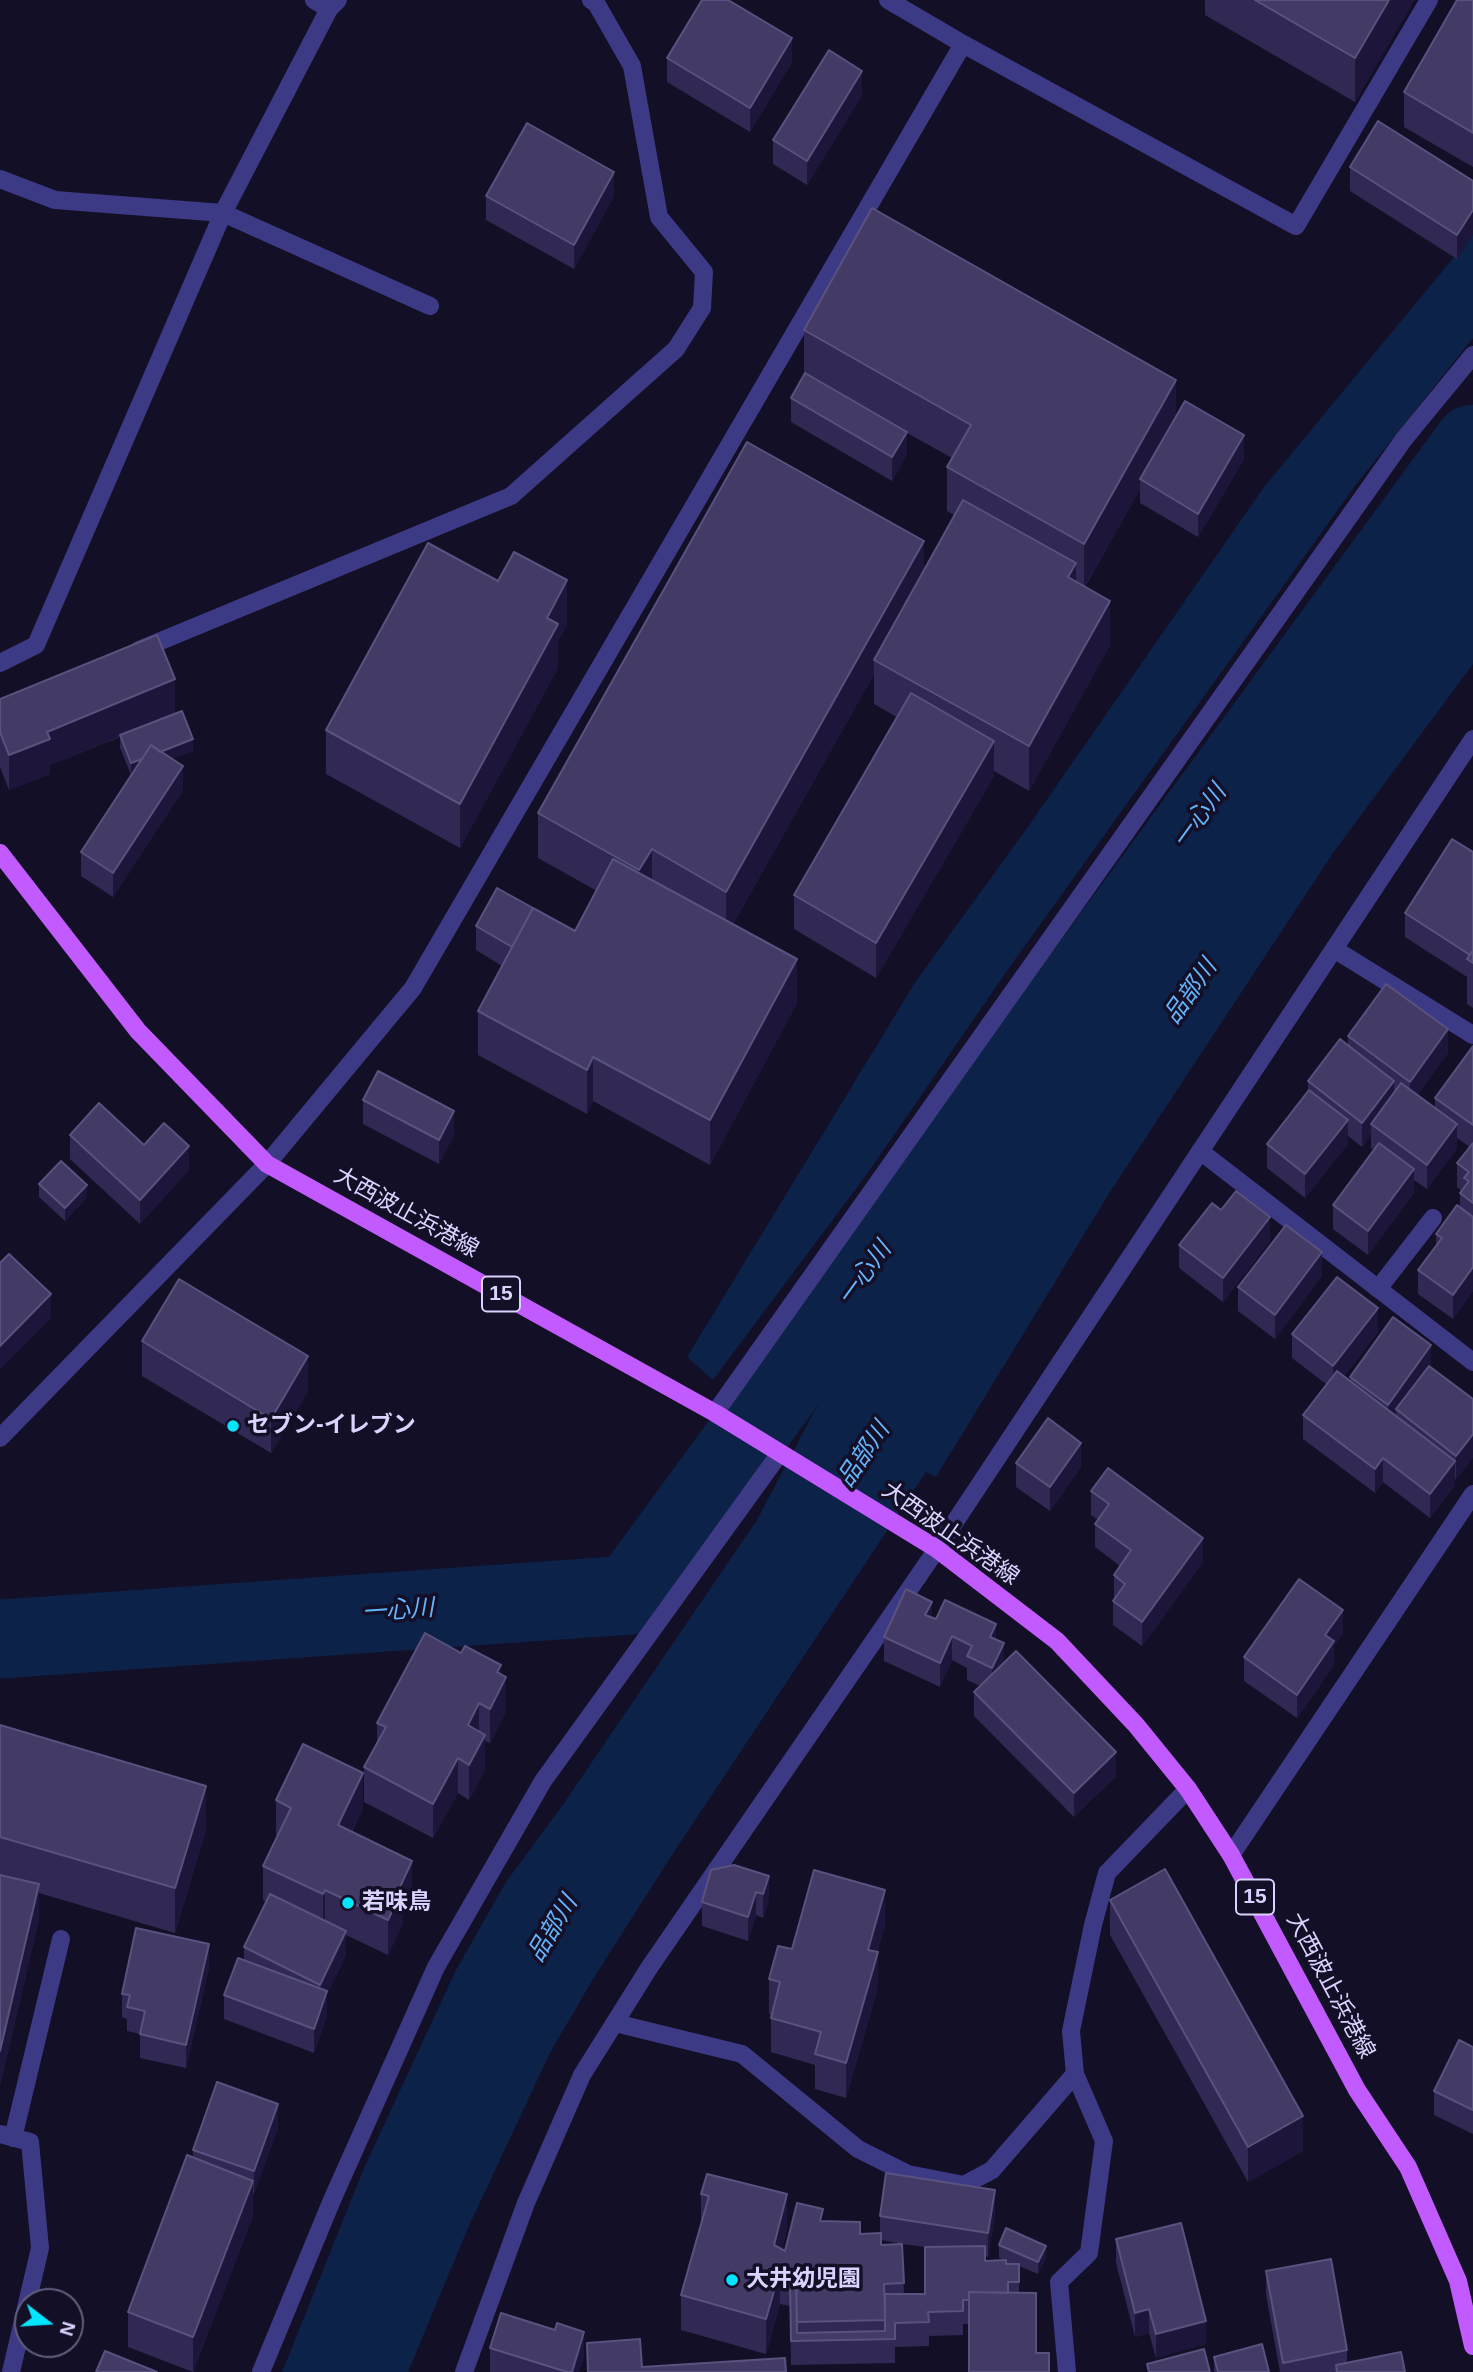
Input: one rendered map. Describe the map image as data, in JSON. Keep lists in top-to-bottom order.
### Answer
{
  "streets": {
    "main road": ["大西波止浜港線", "15"]
  },
  "water": ["一心川", "品部川"],
  "places": ["セブン-イレブン", "若味鳥", "大井幼児園"],
  "north": "right"
}
